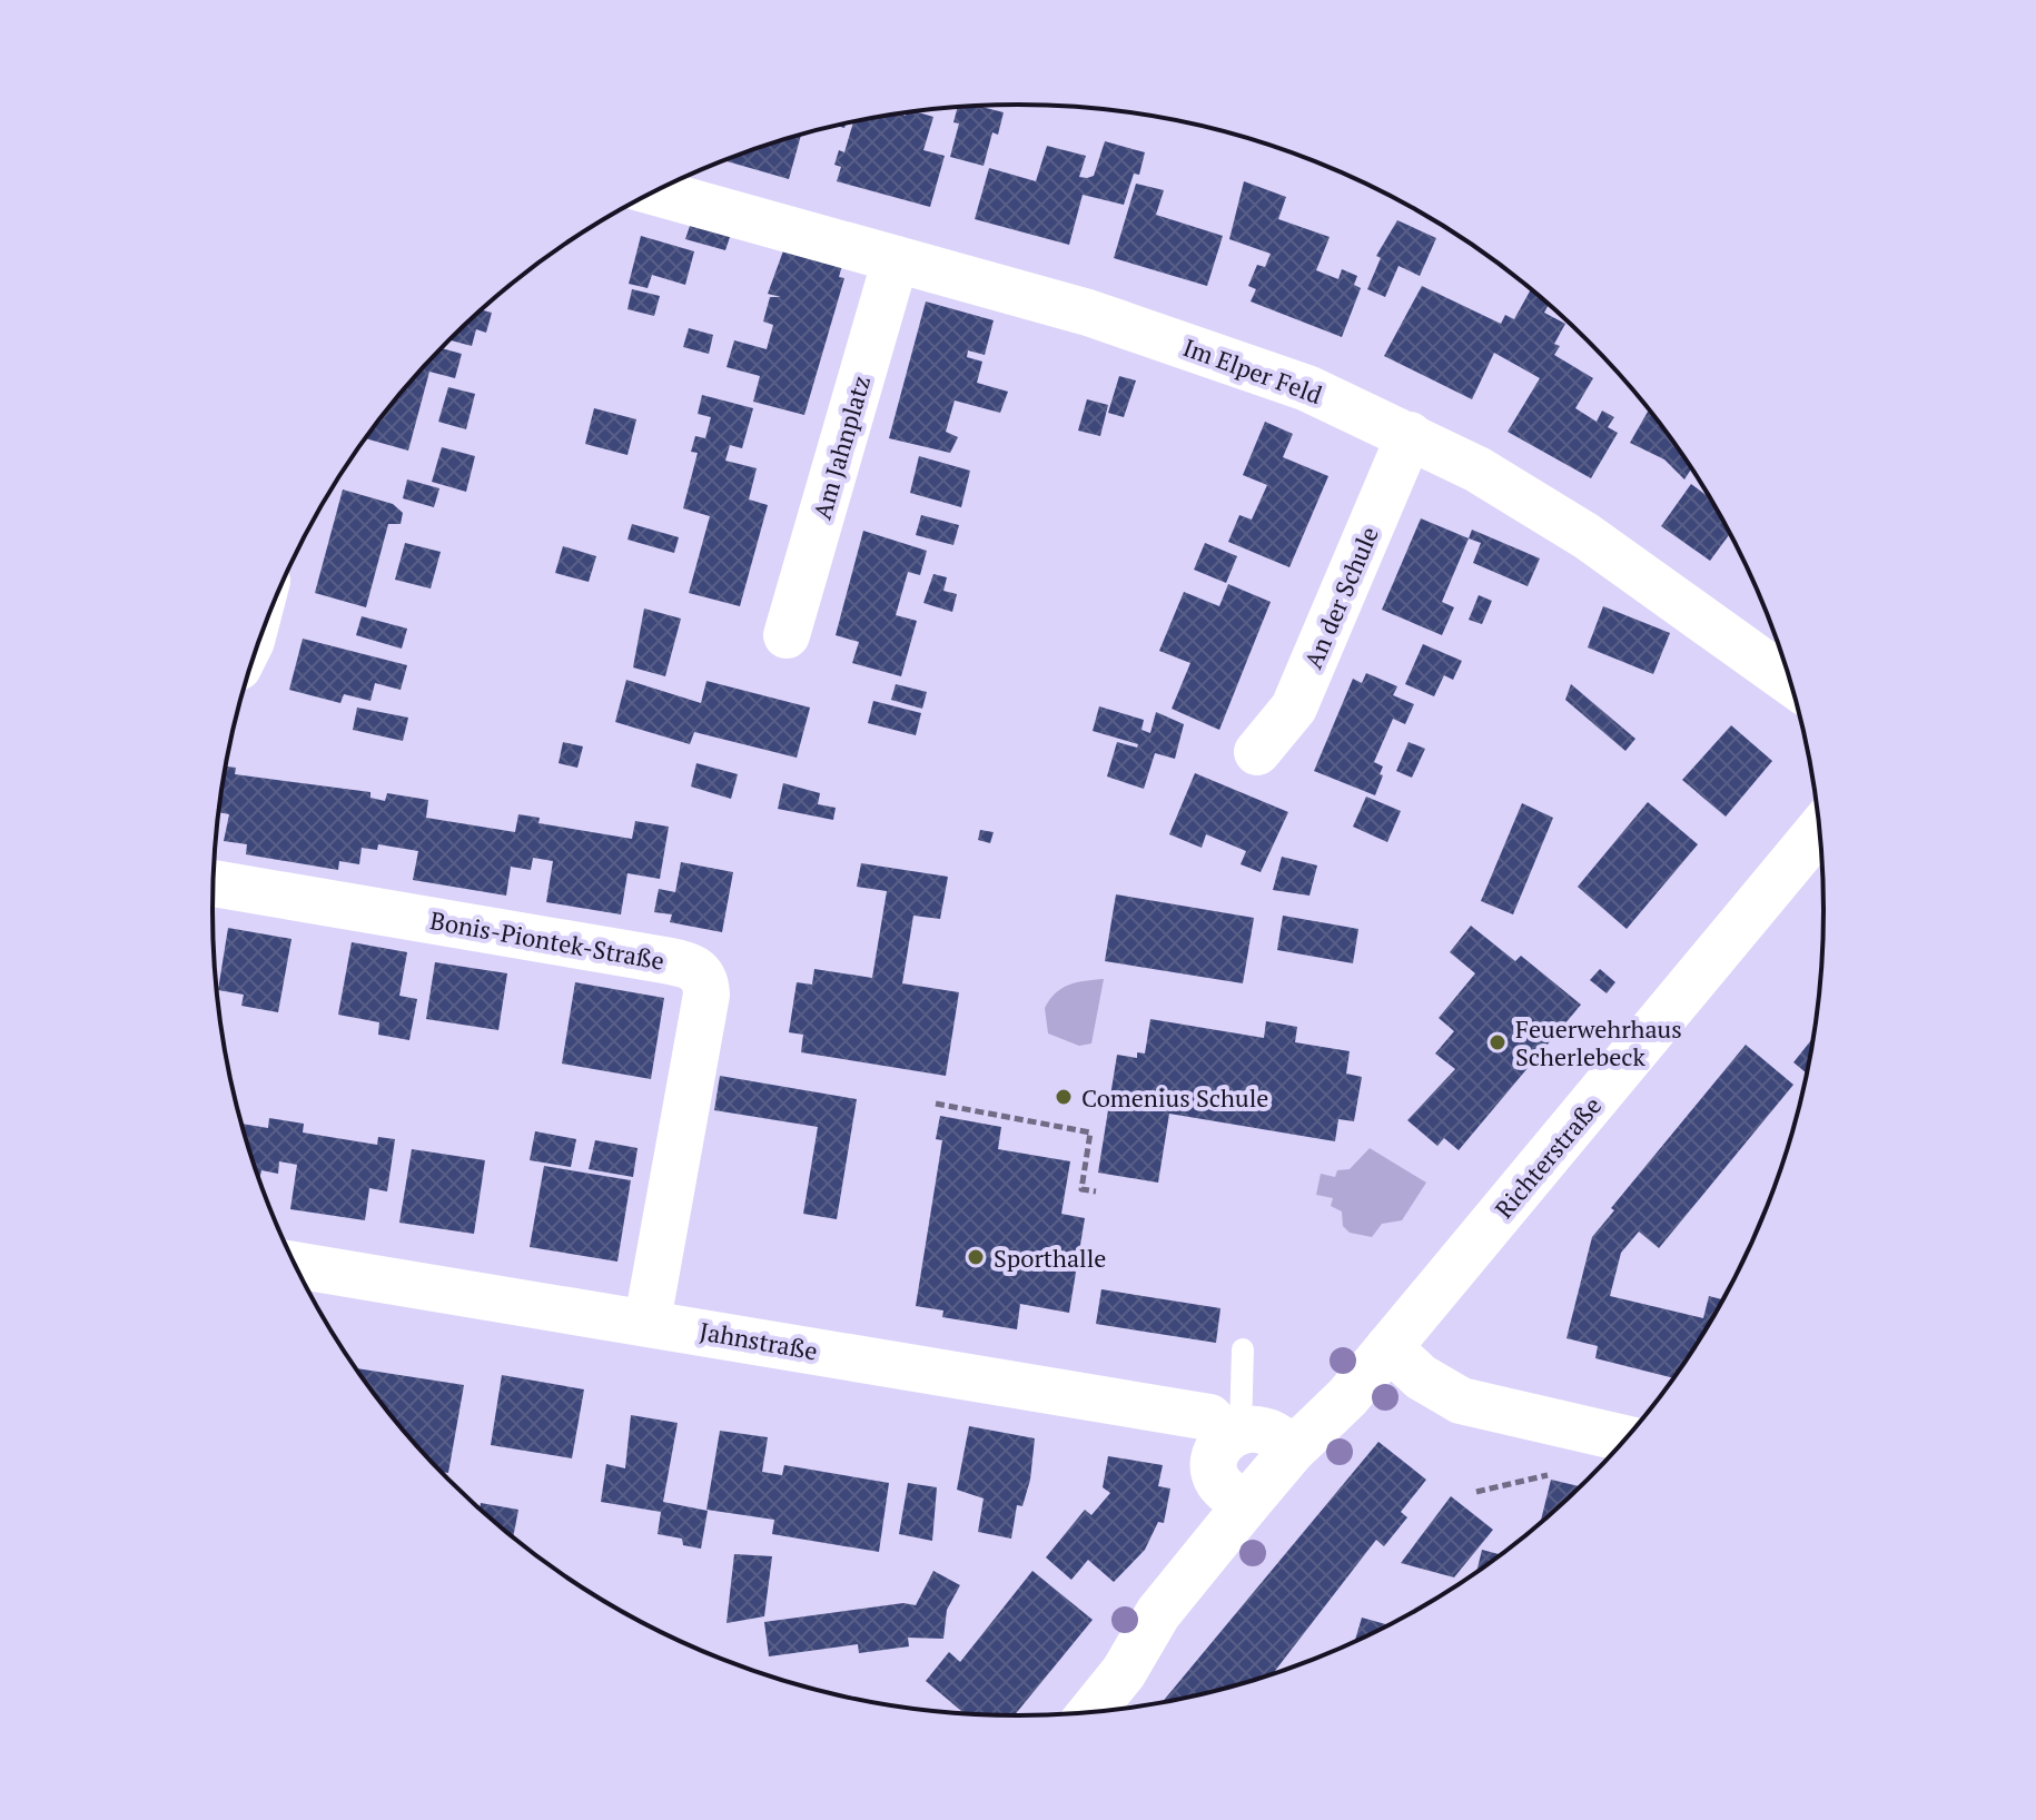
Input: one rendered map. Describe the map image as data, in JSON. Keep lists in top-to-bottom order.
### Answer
{
  "streets": {
    "street": [
      "Im Elper Feld",
      "Am Jahnplatz",
      "An der Schule",
      "Bonis-Piontek-Straße",
      "Richterstraße",
      "Jahnstraße"
    ]
  },
  "crossings": [
    ["Im Elper Feld", "Am Jahnplatz"],
    ["Im Elper Feld", "An der Schule"],
    ["Bonis-Piontek-Straße", "Jahnstraße"]
  ],
  "places": ["Feuerwehrhaus Scherlebeck", "Comenius Schule", "Sporthalle"]
}
